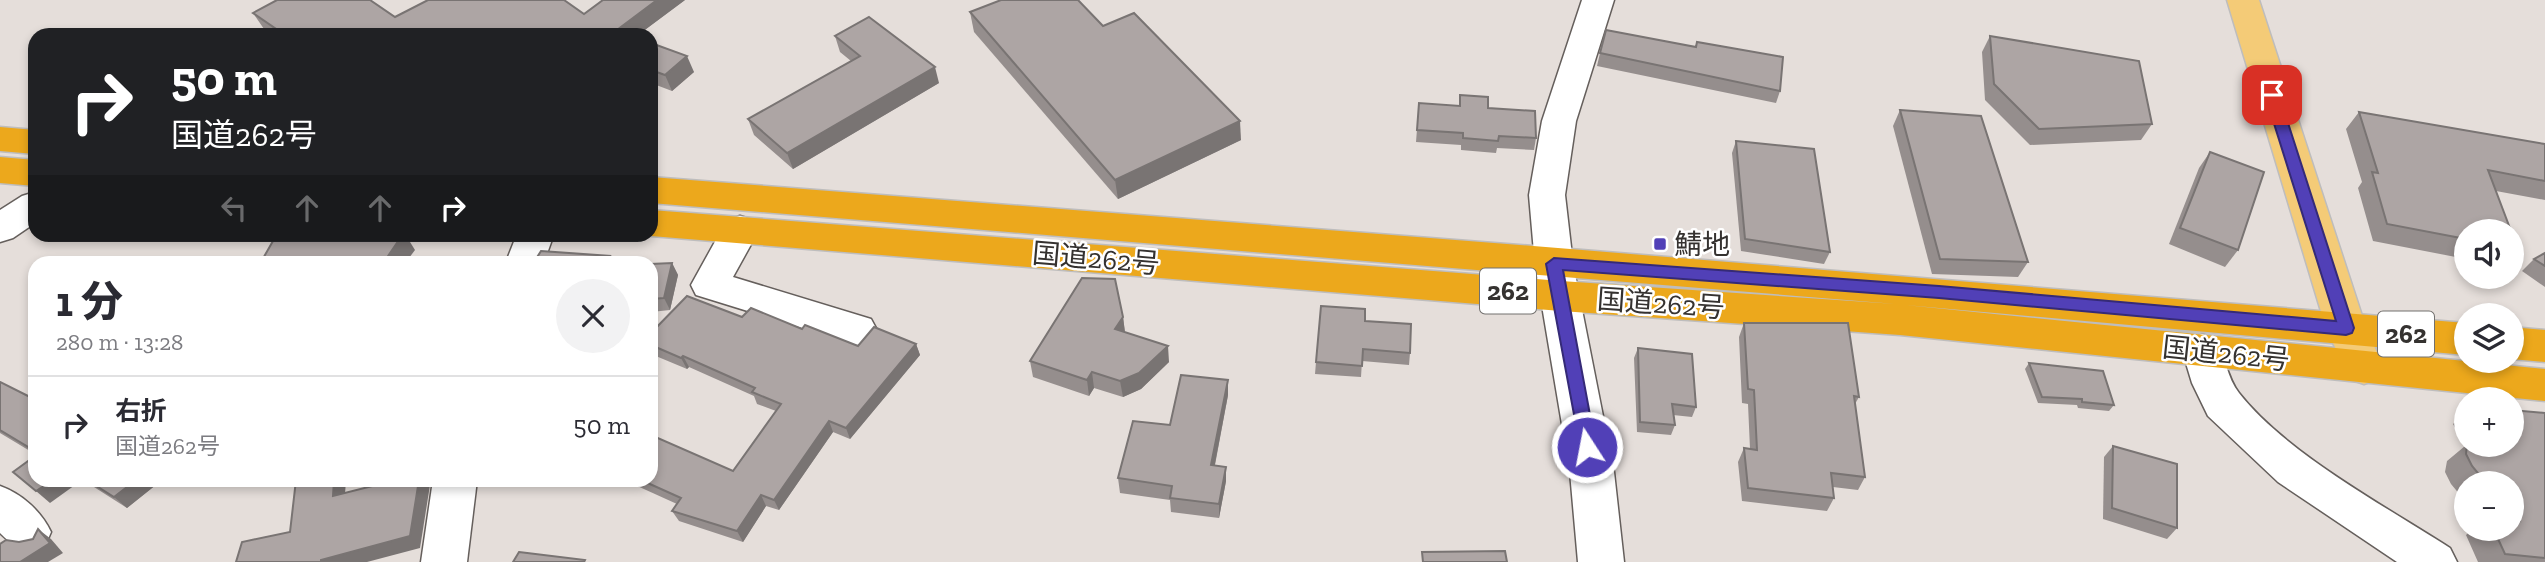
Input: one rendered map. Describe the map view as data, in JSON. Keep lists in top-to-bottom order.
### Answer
{
  "streets": {
    "highway": ["国道262号", "262"]
  },
  "places": {
    "transit": ["鯖地"]
  },
  "page": {
    "turn": ["50 m", "国道262号"],
    "map_buttons": ["+", "−"],
    "heading": ["1 分", "280 m · 13:28"],
    "list": [
      {
        "name": "右折",
        "note": "国道262号",
        "value": "50 m"
      }
    ]
  }
}
